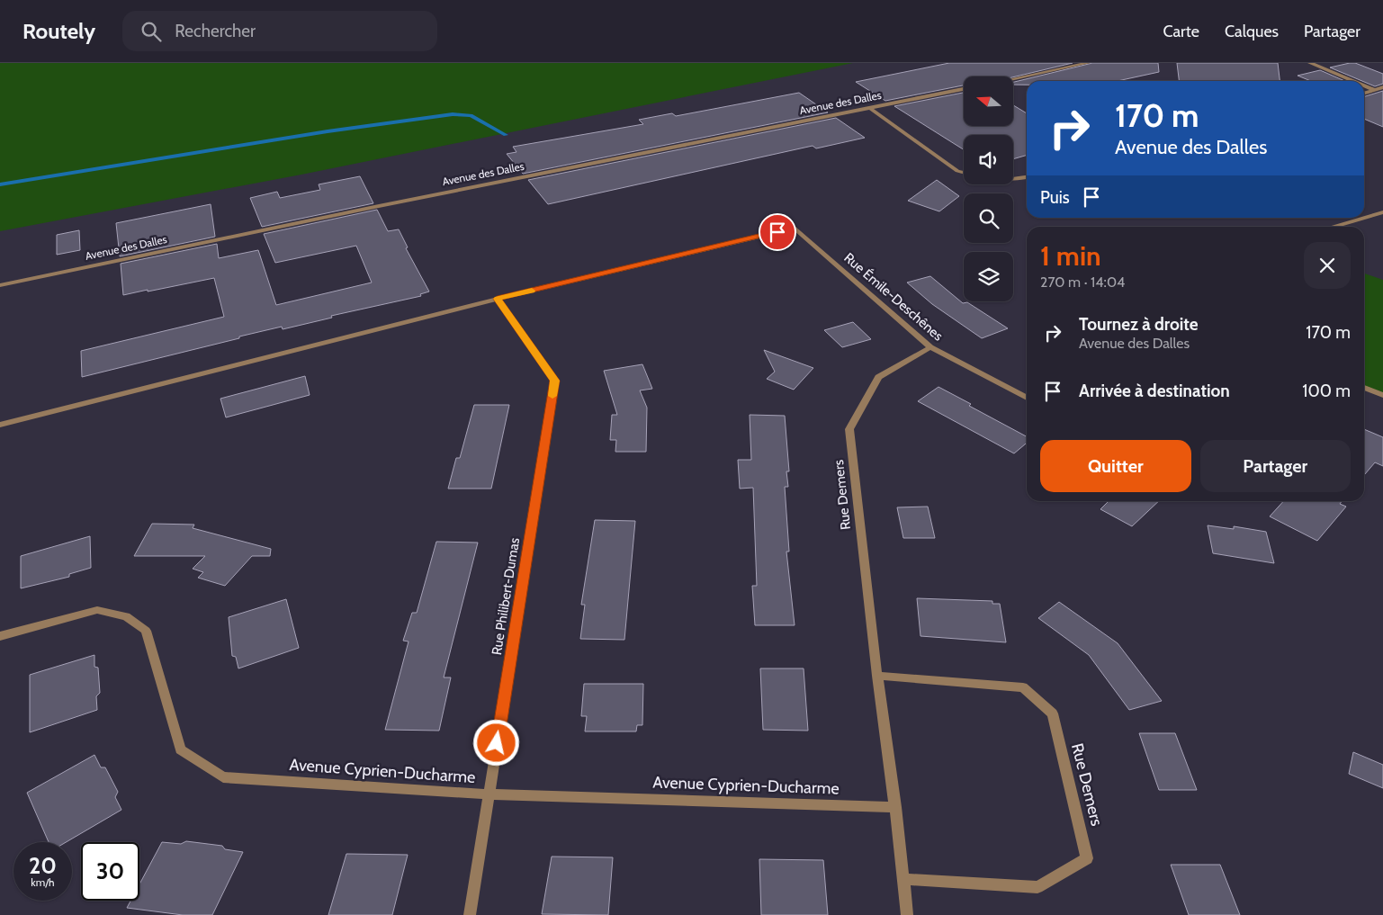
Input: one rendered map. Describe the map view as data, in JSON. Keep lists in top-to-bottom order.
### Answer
{
  "streets": {
    "street": [
      "Avenue des Dalles",
      "Rue Émile-Deschênes",
      "Rue Demers",
      "Rue Philibert-Dumas",
      "Avenue Cyprien-Ducharme"
    ]
  },
  "crossings": [
    ["Rue Émile-Deschênes", "Rue Demers"],
    ["Rue Émile-Deschênes", "Rue Philibert-Dumas"],
    ["Rue Demers", "Avenue Cyprien-Ducharme"],
    ["Rue Philibert-Dumas", "Avenue Cyprien-Ducharme"]
  ],
  "north": "left",
  "page": {
    "header": "Routely",
    "search": "Rechercher",
    "nav": ["Carte", "Calques", "Partager"],
    "turn": ["170 m", "Avenue des Dalles"],
    "then": "Puis",
    "heading": ["1 min", "270 m · 14:04"],
    "list": [
      {
        "name": "Tournez à droite",
        "note": "Avenue des Dalles",
        "value": "170 m"
      },
      {
        "name": "Arrivée à destination",
        "value": "100 m"
      }
    ],
    "buttons": ["Quitter", "Partager"],
    "speed": "20 km/h",
    "limit": "30"
  }
}
